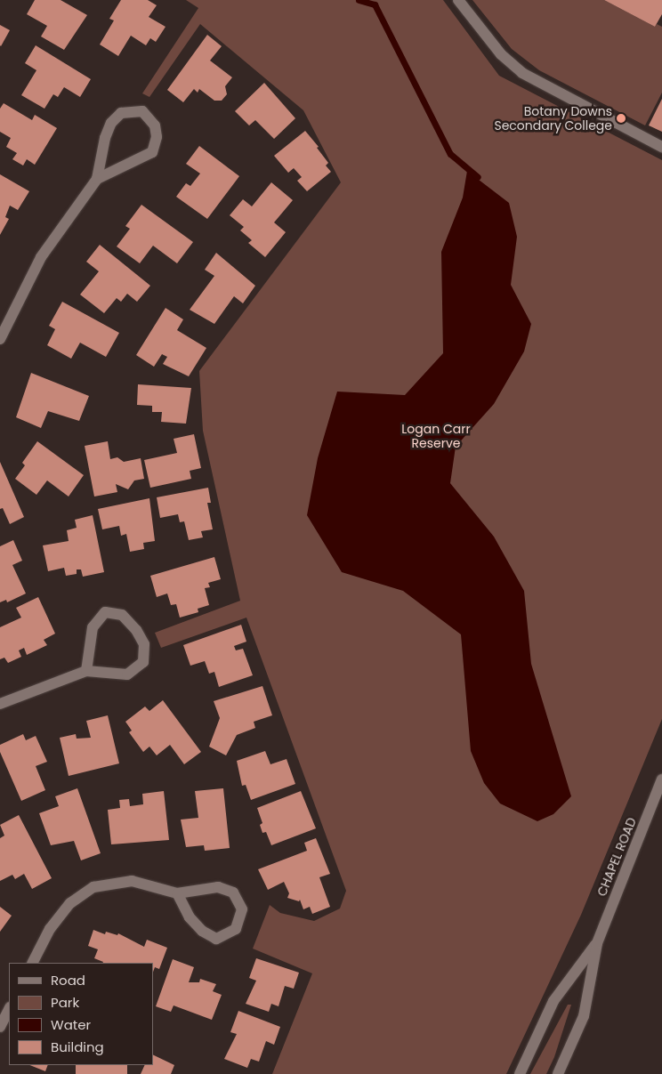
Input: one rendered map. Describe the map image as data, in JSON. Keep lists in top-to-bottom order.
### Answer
{
  "streets": {
    "street": ["CHAPEL ROAD"]
  },
  "parks": ["Logan Carr Reserve"],
  "places": ["Botany Downs Secondary College"],
  "legend": [
    "Road",
    "Park",
    "Water",
    "Building"
  ]
}
